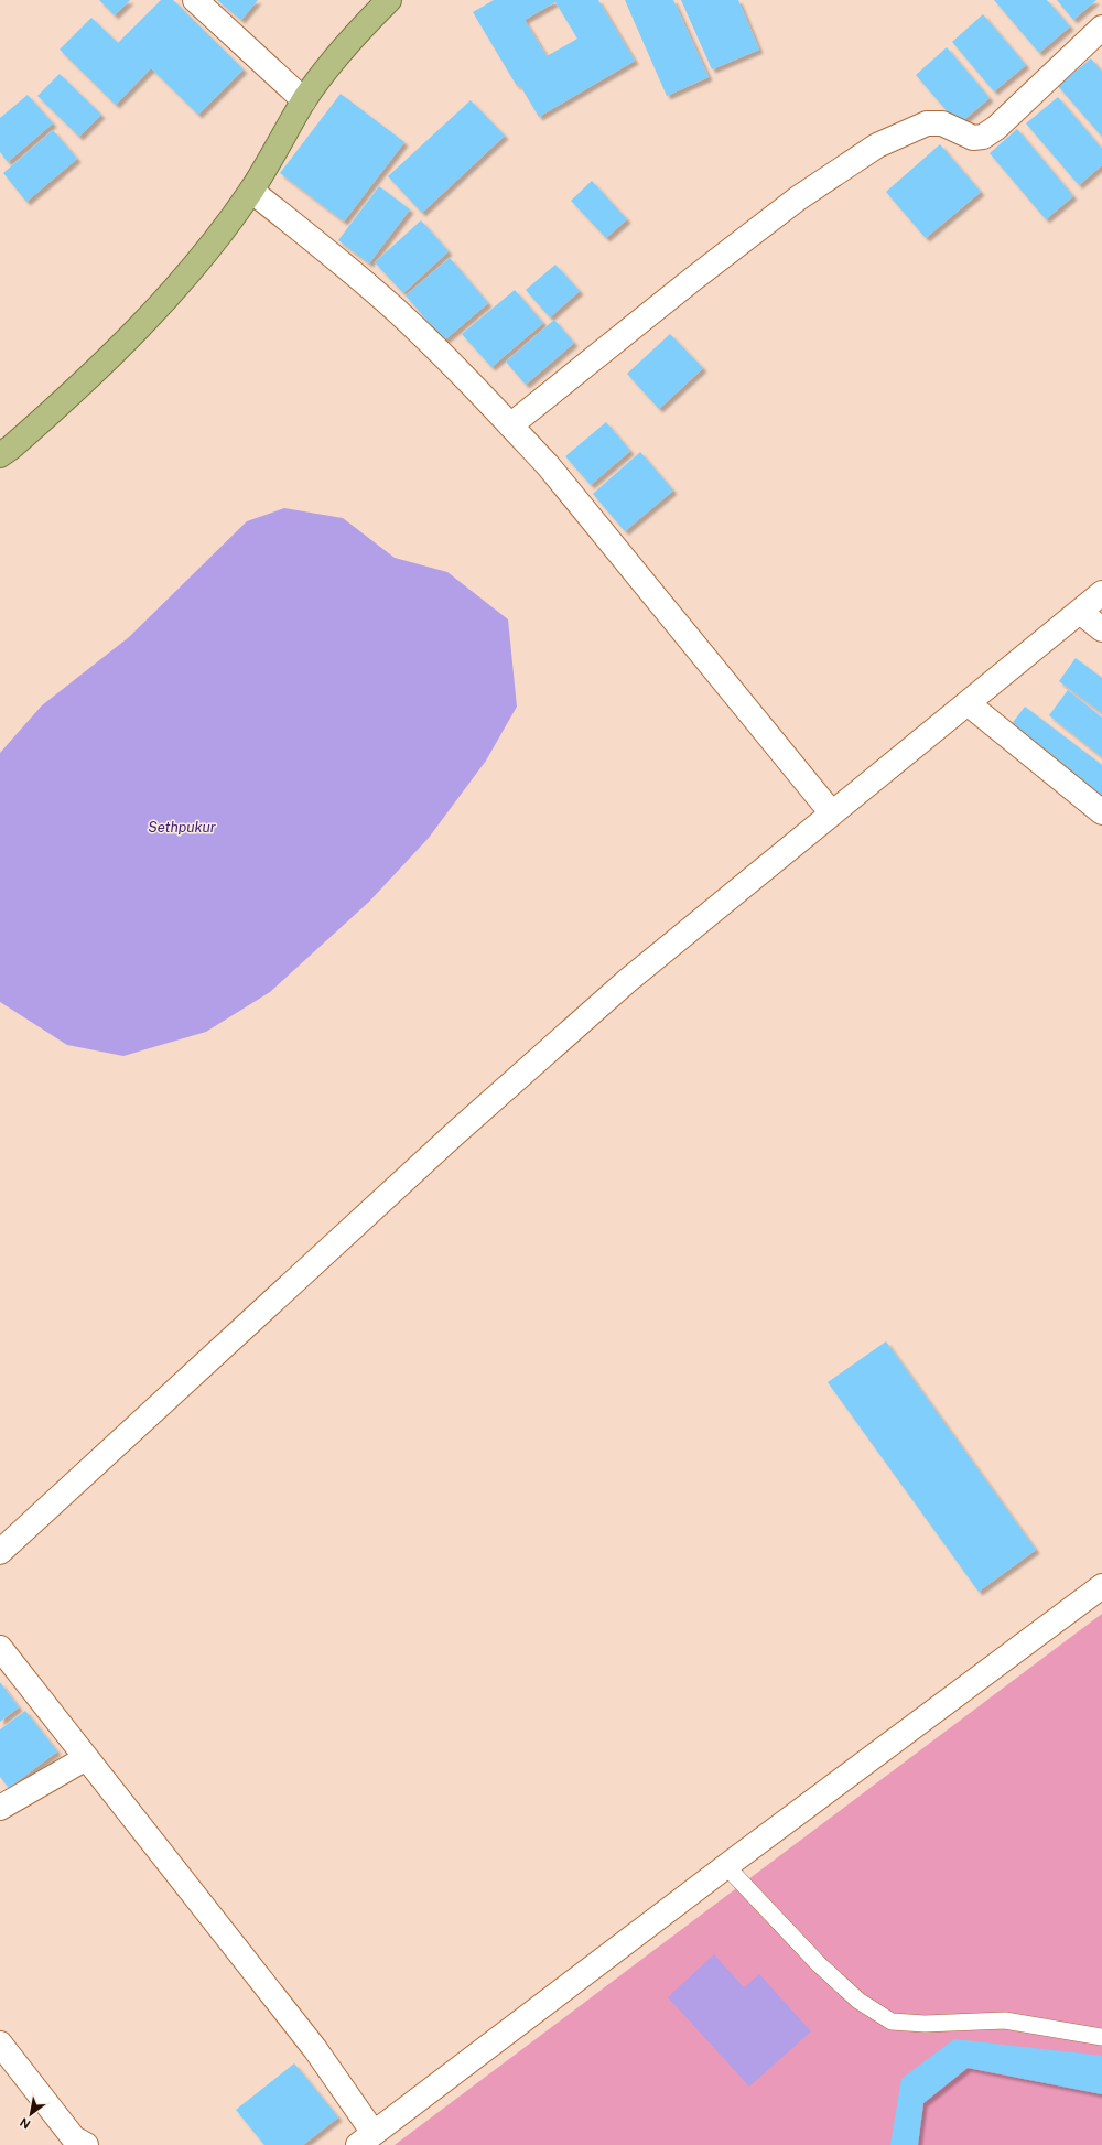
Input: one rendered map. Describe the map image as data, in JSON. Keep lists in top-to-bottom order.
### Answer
{
  "water": ["Sethpukur"],
  "north": "bottom left"
}
